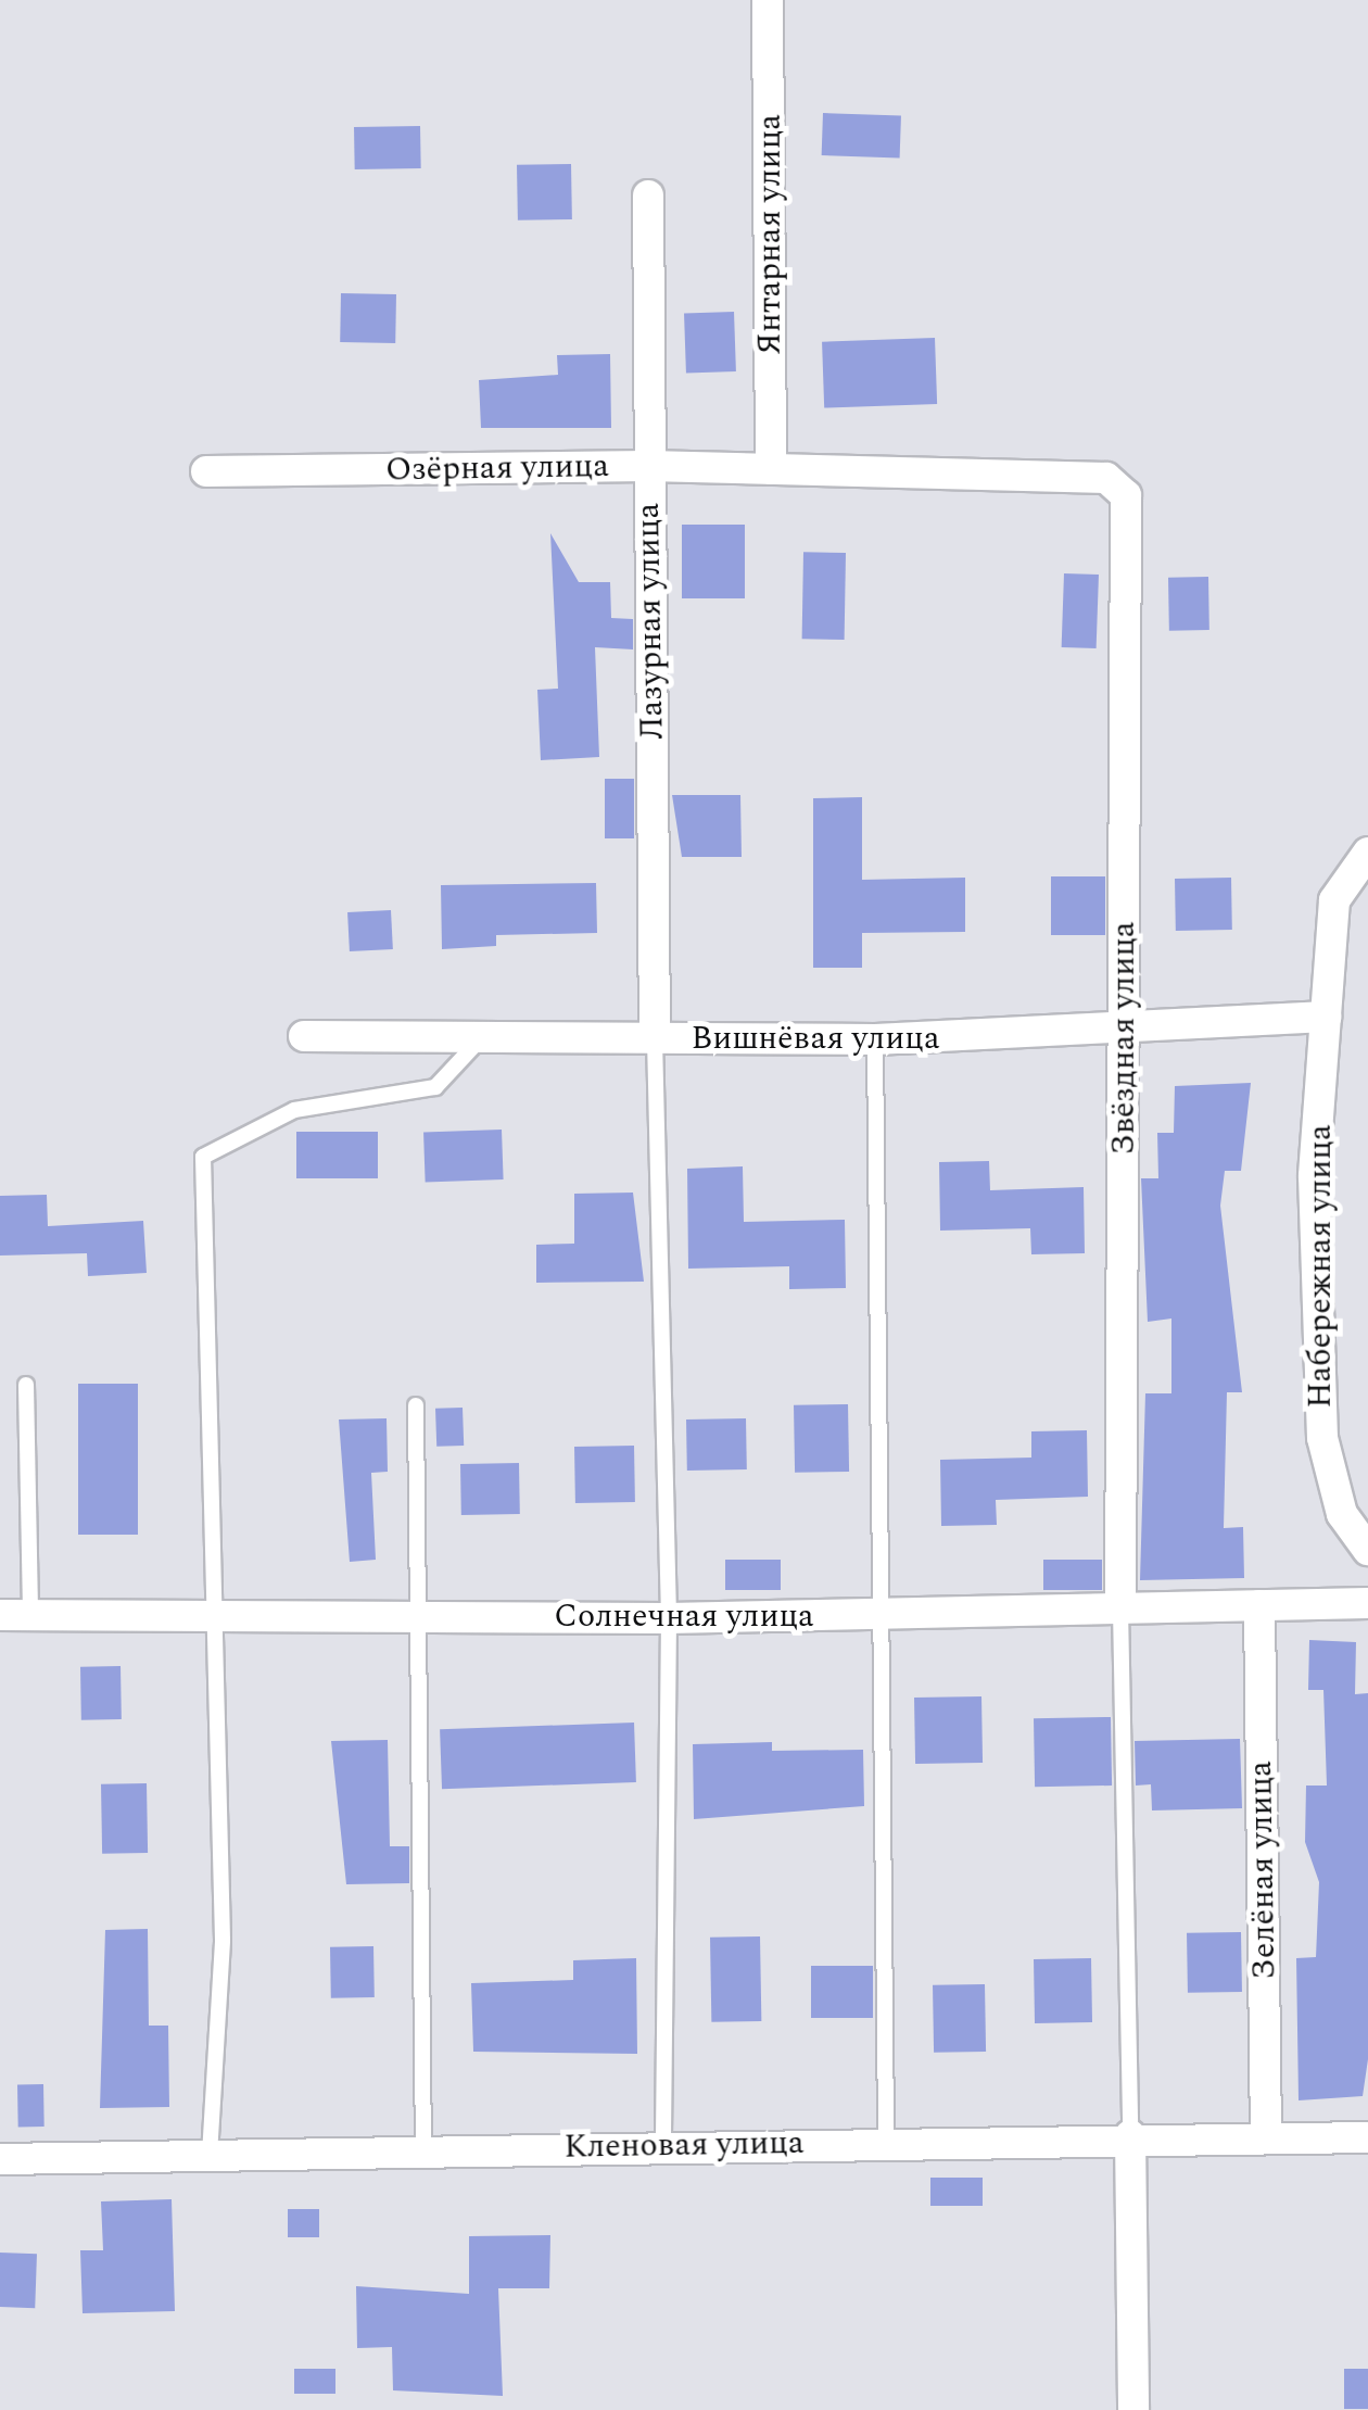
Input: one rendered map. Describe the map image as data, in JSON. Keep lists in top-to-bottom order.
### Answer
{
  "streets": {
    "street": [
      "Янтарная улица",
      "Озёрная улица",
      "Лазурная улица",
      "Вишнёвая улица",
      "Звёздная улица",
      "Набережная улица",
      "Солнечная улица",
      "Зелёная улица",
      "Кленовая улица"
    ]
  },
  "crossings": [
    ["Янтарная улица", "Лазурная улица"],
    ["Озёрная улица", "Лазурная улица"],
    ["Лазурная улица", "Вишнёвая улица"],
    ["Лазурная улица", "Звёздная улица"],
    ["Вишнёвая улица", "Звёздная улица"],
    ["Вишнёвая улица", "Набережная улица"],
    ["Звёздная улица", "Солнечная улица"],
    ["Солнечная улица", "Зелёная улица"],
    ["Зелёная улица", "Кленовая улица"]
  ]
}
